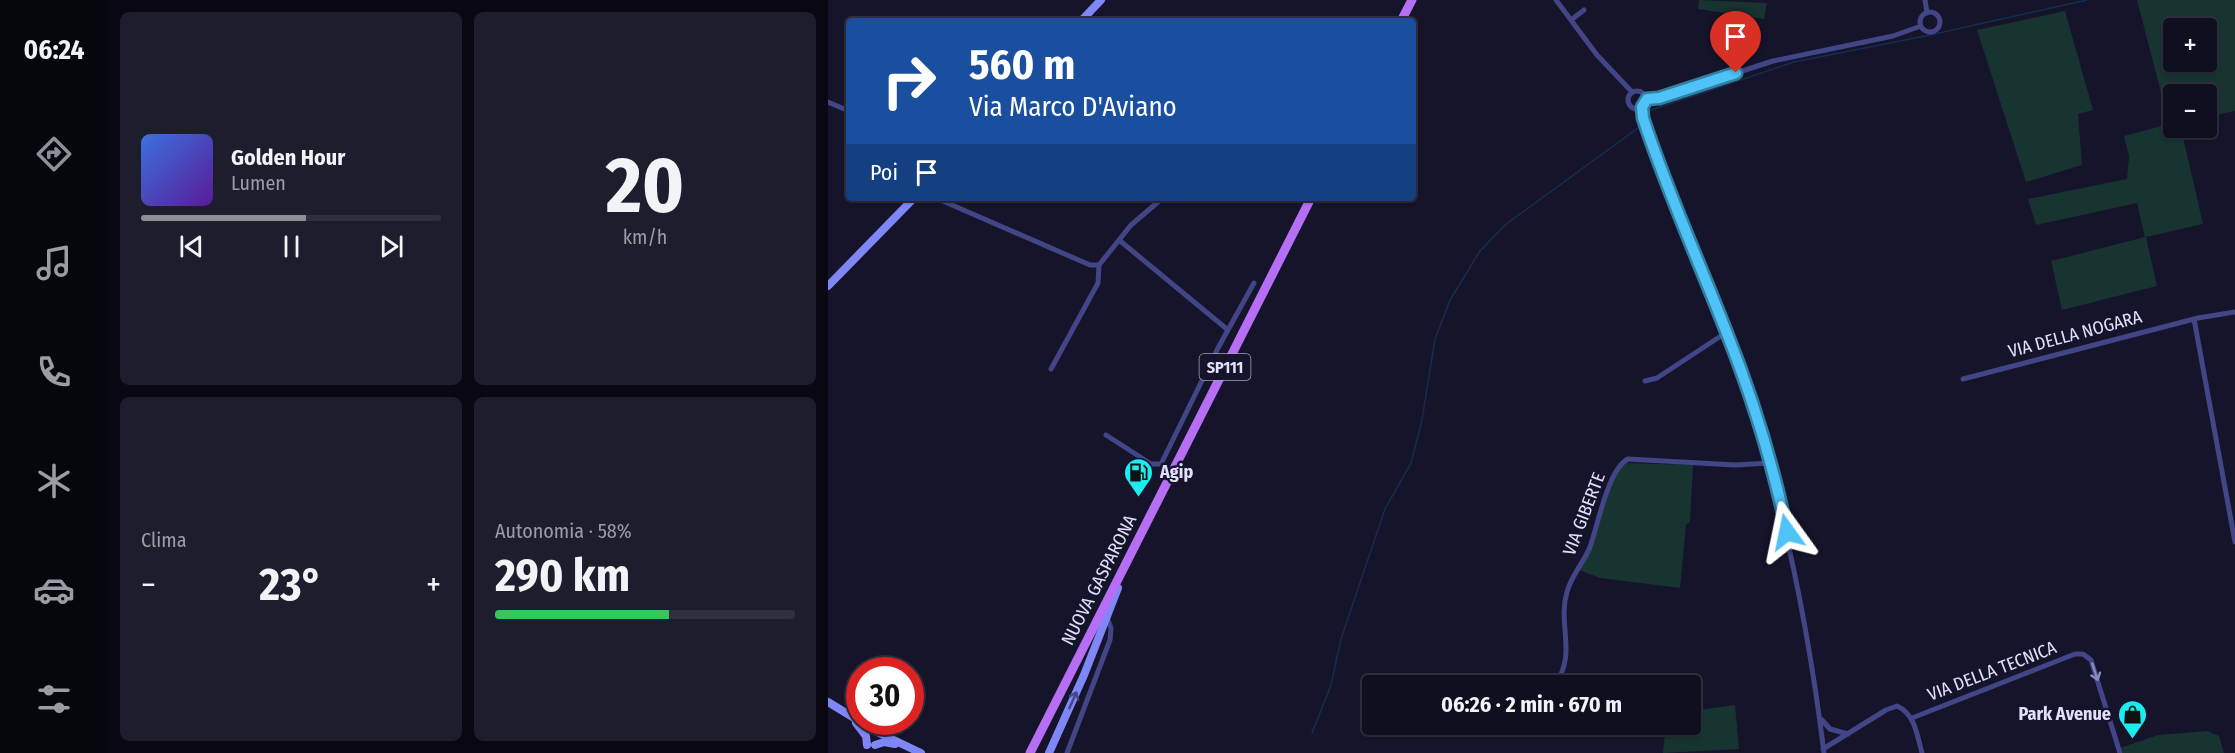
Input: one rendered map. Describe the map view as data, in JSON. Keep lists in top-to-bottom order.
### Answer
{
  "streets": {
    "main road": ["SP111", "NUOVA GASPARONA"],
    "street": ["VIA DELLA NOGARA", "VIA GIBERTE", "VIA DELLA TECNICA"]
  },
  "places": {
    "fuel station": ["Agip"],
    "shop": ["Park Avenue"]
  },
  "page": {
    "tabs": "06:24",
    "tile": [
      ["20", "km/h"],
      "Clima",
      ["Autonomia · 58%", "290 km"]
    ],
    "map_buttons": ["+", "−"],
    "turn": ["560 m", "Via Marco D'Aviano"],
    "song": ["Golden Hour", "Lumen"],
    "then": "Poi",
    "heat": ["−", "23°", "+"],
    "limit": "30",
    "trip": "06:26 · 2 min · 670 m"
  }
}
